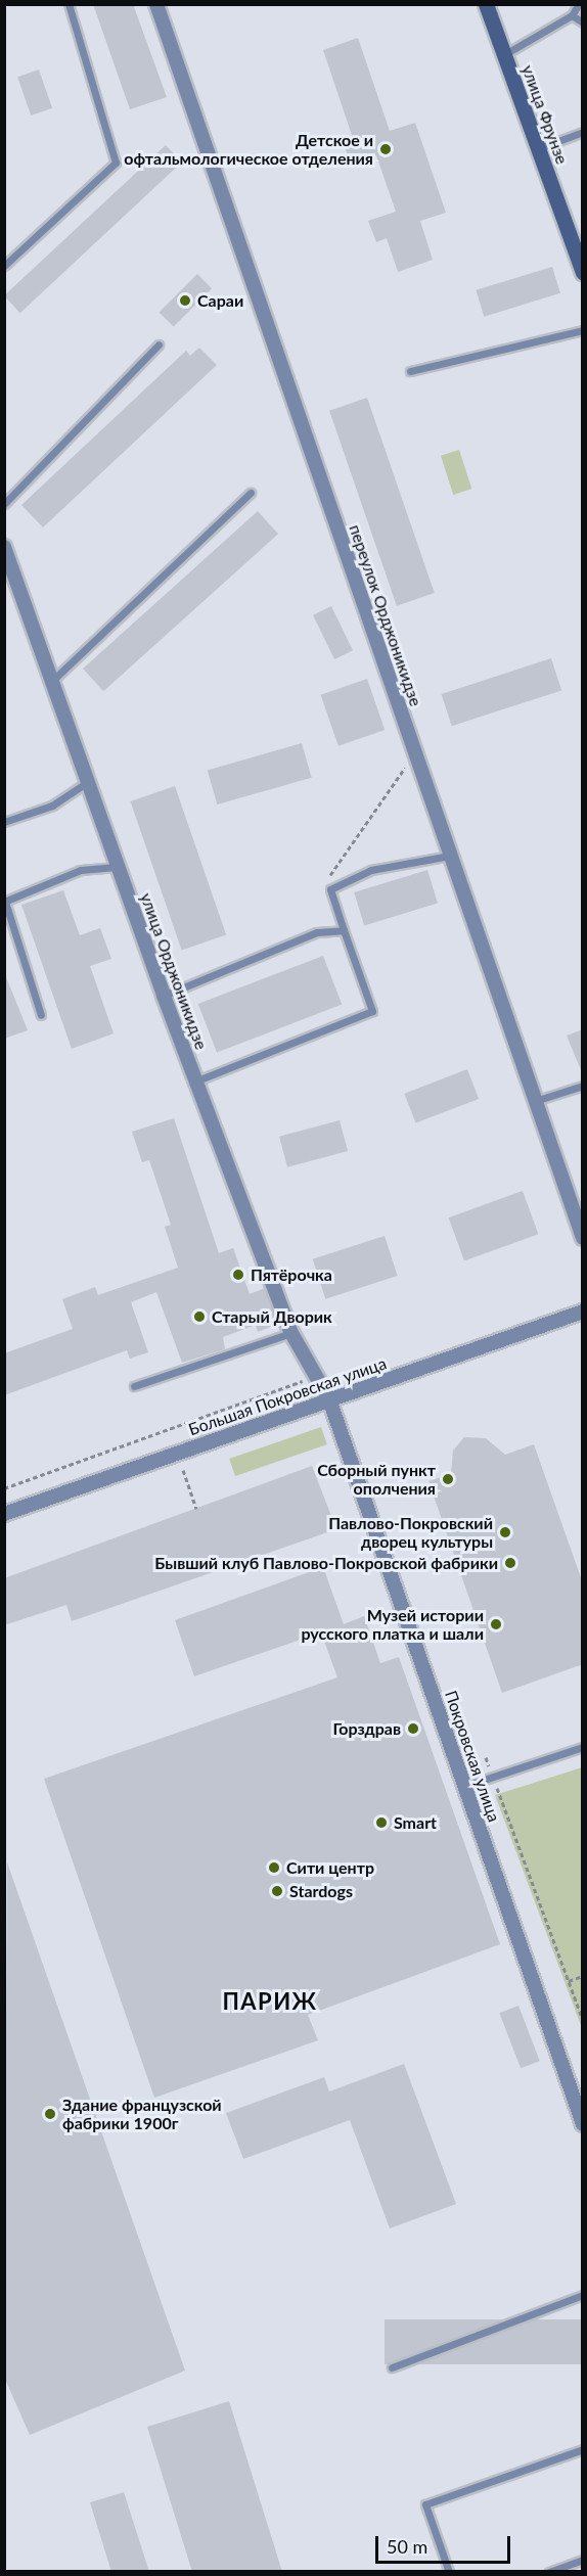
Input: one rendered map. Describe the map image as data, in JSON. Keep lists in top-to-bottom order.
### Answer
{
  "streets": {
    "main road": ["улица Фрунзе"],
    "street": [
      "переулок Орджоникидзе",
      "улица Орджоникидзе",
      "Большая Покровская улица",
      "Покровская улица"
    ]
  },
  "crossings": [
    ["улица Орджоникидзе", "Большая Покровская улица"],
    ["улица Орджоникидзе", "Покровская улица"],
    ["Большая Покровская улица", "Покровская улица"]
  ],
  "districts": ["ПАРИЖ"],
  "places": [
    "Детское и офтальмологическое отделения",
    "Сараи",
    "Пятёрочка",
    "Старый Дворик",
    "Сборный пункт ополчения",
    "Павлово-Покровский дворец культуры",
    "Бывший клуб Павлово-Покровской фабрики",
    "Музей истории русского платка и шали",
    "Горздрав",
    "Smart",
    "Сити центр",
    "Stardogs",
    "Здание французской фабрики 1900г"
  ],
  "scale_bar": "50 m"
}
